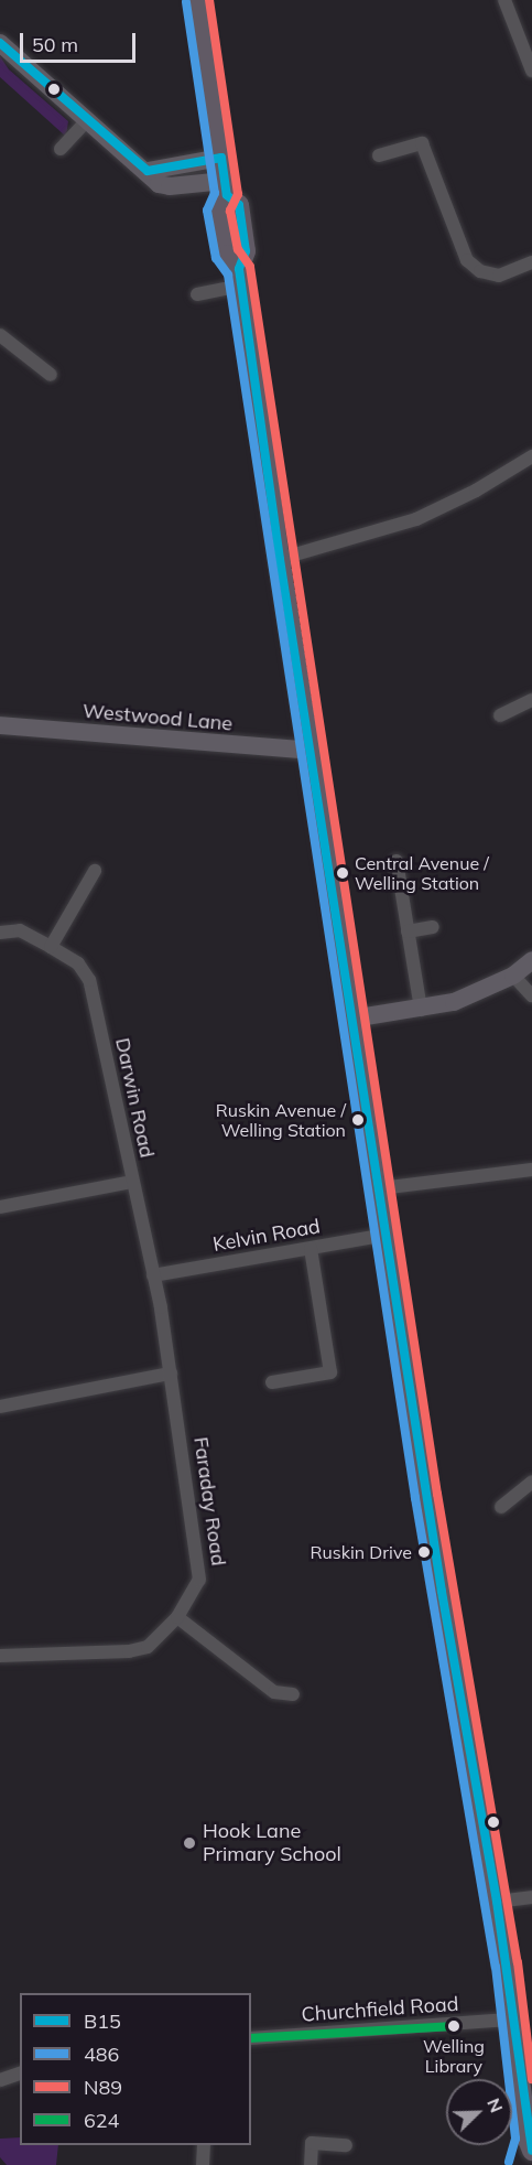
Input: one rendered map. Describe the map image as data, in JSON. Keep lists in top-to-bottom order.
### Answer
{
  "streets": {
    "street": [
      "Westwood Lane",
      "Darwin Road",
      "Kelvin Road",
      "Faraday Road",
      "Churchfield Road"
    ]
  },
  "crossings": [
    ["Darwin Road", "Kelvin Road"],
    ["Darwin Road", "Faraday Road"],
    ["Kelvin Road", "Faraday Road"]
  ],
  "places": [
    "Central Avenue / Welling Station",
    "Ruskin Avenue / Welling Station",
    "Ruskin Drive",
    "Hook Lane Primary School",
    "Welling Library"
  ],
  "lines": [
    "transit line N89",
    "transit line 486",
    "transit line B15",
    "transit line 624"
  ],
  "legend": [
    "B15",
    "486",
    "N89",
    "624"
  ],
  "scale_bar": "50 m",
  "north": "top right"
}
